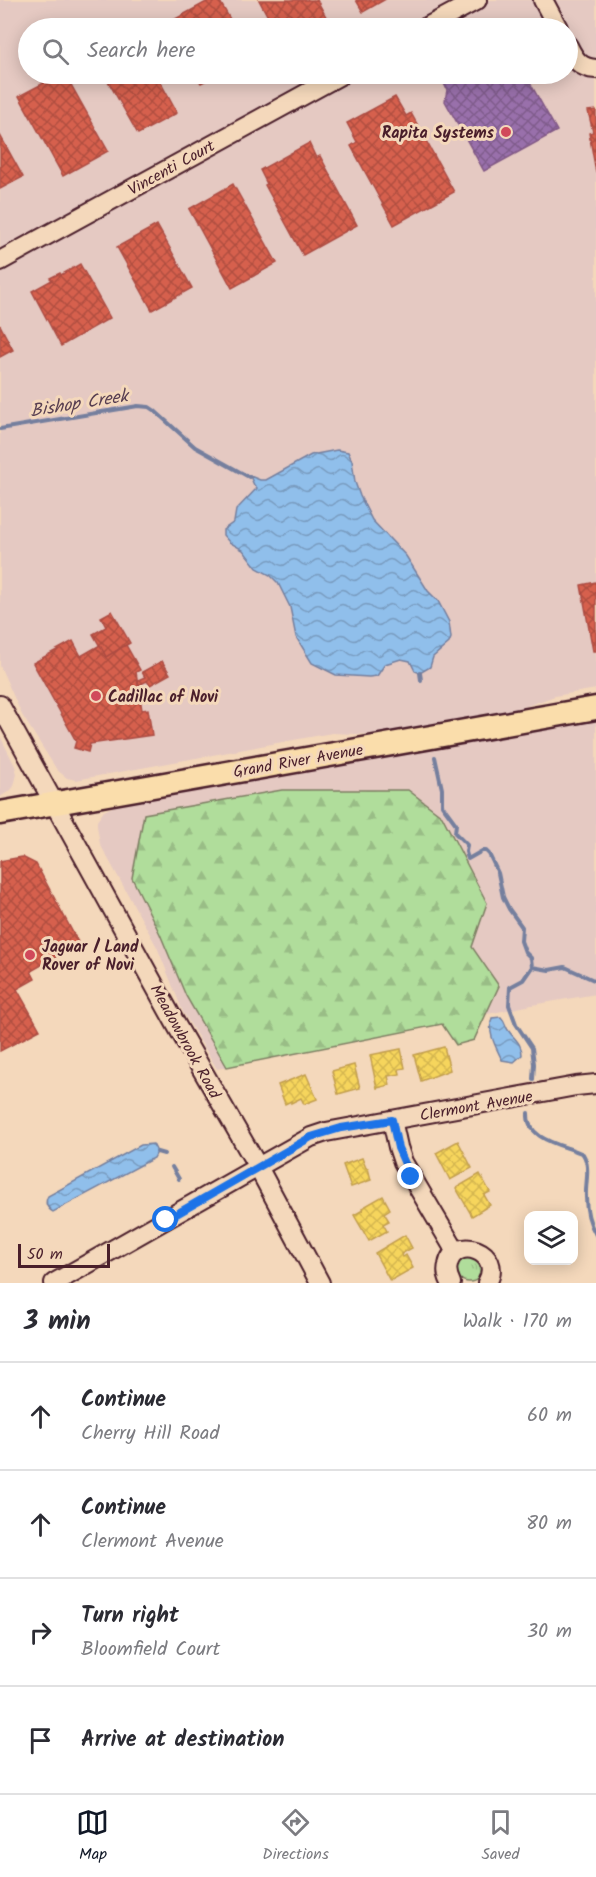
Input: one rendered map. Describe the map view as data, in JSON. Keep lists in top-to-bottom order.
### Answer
{
  "streets": {
    "main road": ["Grand River Avenue"],
    "street": ["Vincenti Court", "Meadowbrook Road", "Clermont Avenue"]
  },
  "crossings": [
    ["Grand River Avenue", "Meadowbrook Road"],
    ["Meadowbrook Road", "Clermont Avenue"]
  ],
  "water": ["Bishop Creek"],
  "places": ["Rapita Systems", "Cadillac of Novi", "Jaguar / Land Rover of Novi"],
  "scale_bar": "50 m",
  "page": {
    "search": "Search here",
    "scale": "50 m",
    "heading": ["3 min", "Walk · 170 m"],
    "list": [
      ["Continue", "Cherry Hill Road", "60 m"],
      ["Continue", "Clermont Avenue", "80 m"],
      ["Turn right", "Bloomfield Court", "30 m"],
      "Arrive at destination"
    ],
    "nav": ["Map", "Directions", "Saved"]
  }
}
